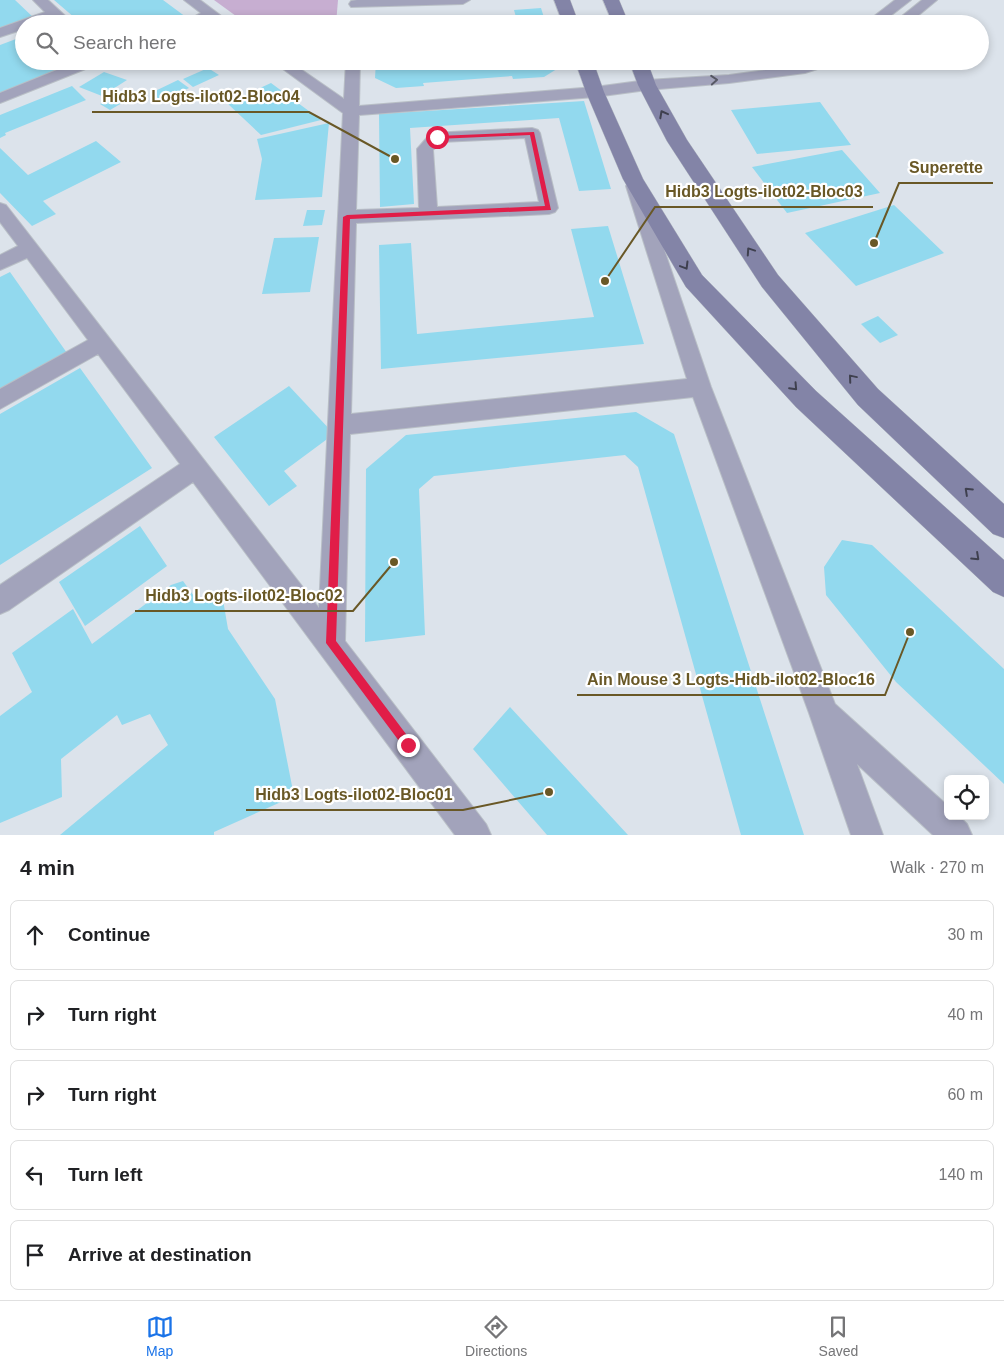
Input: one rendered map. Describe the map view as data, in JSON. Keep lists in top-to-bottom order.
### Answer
{
  "places": [
    "Hidb3 Logts-ilot02-Bloc04",
    "Superette",
    "Hidb3 Logts-ilot02-Bloc03",
    "Hidb3 Logts-ilot02-Bloc02",
    "Ain Mouse 3 Logts-Hidb-ilot02-Bloc16",
    "Hidb3 Logts-ilot02-Bloc01"
  ],
  "page": {
    "search": "Search here",
    "heading": ["4 min", "Walk · 270 m"],
    "list": [
      ["Continue", "30 m"],
      ["Turn right", "40 m"],
      ["Turn right", "60 m"],
      ["Turn left", "140 m"],
      "Arrive at destination"
    ],
    "nav": ["Map", "Directions", "Saved"]
  }
}
